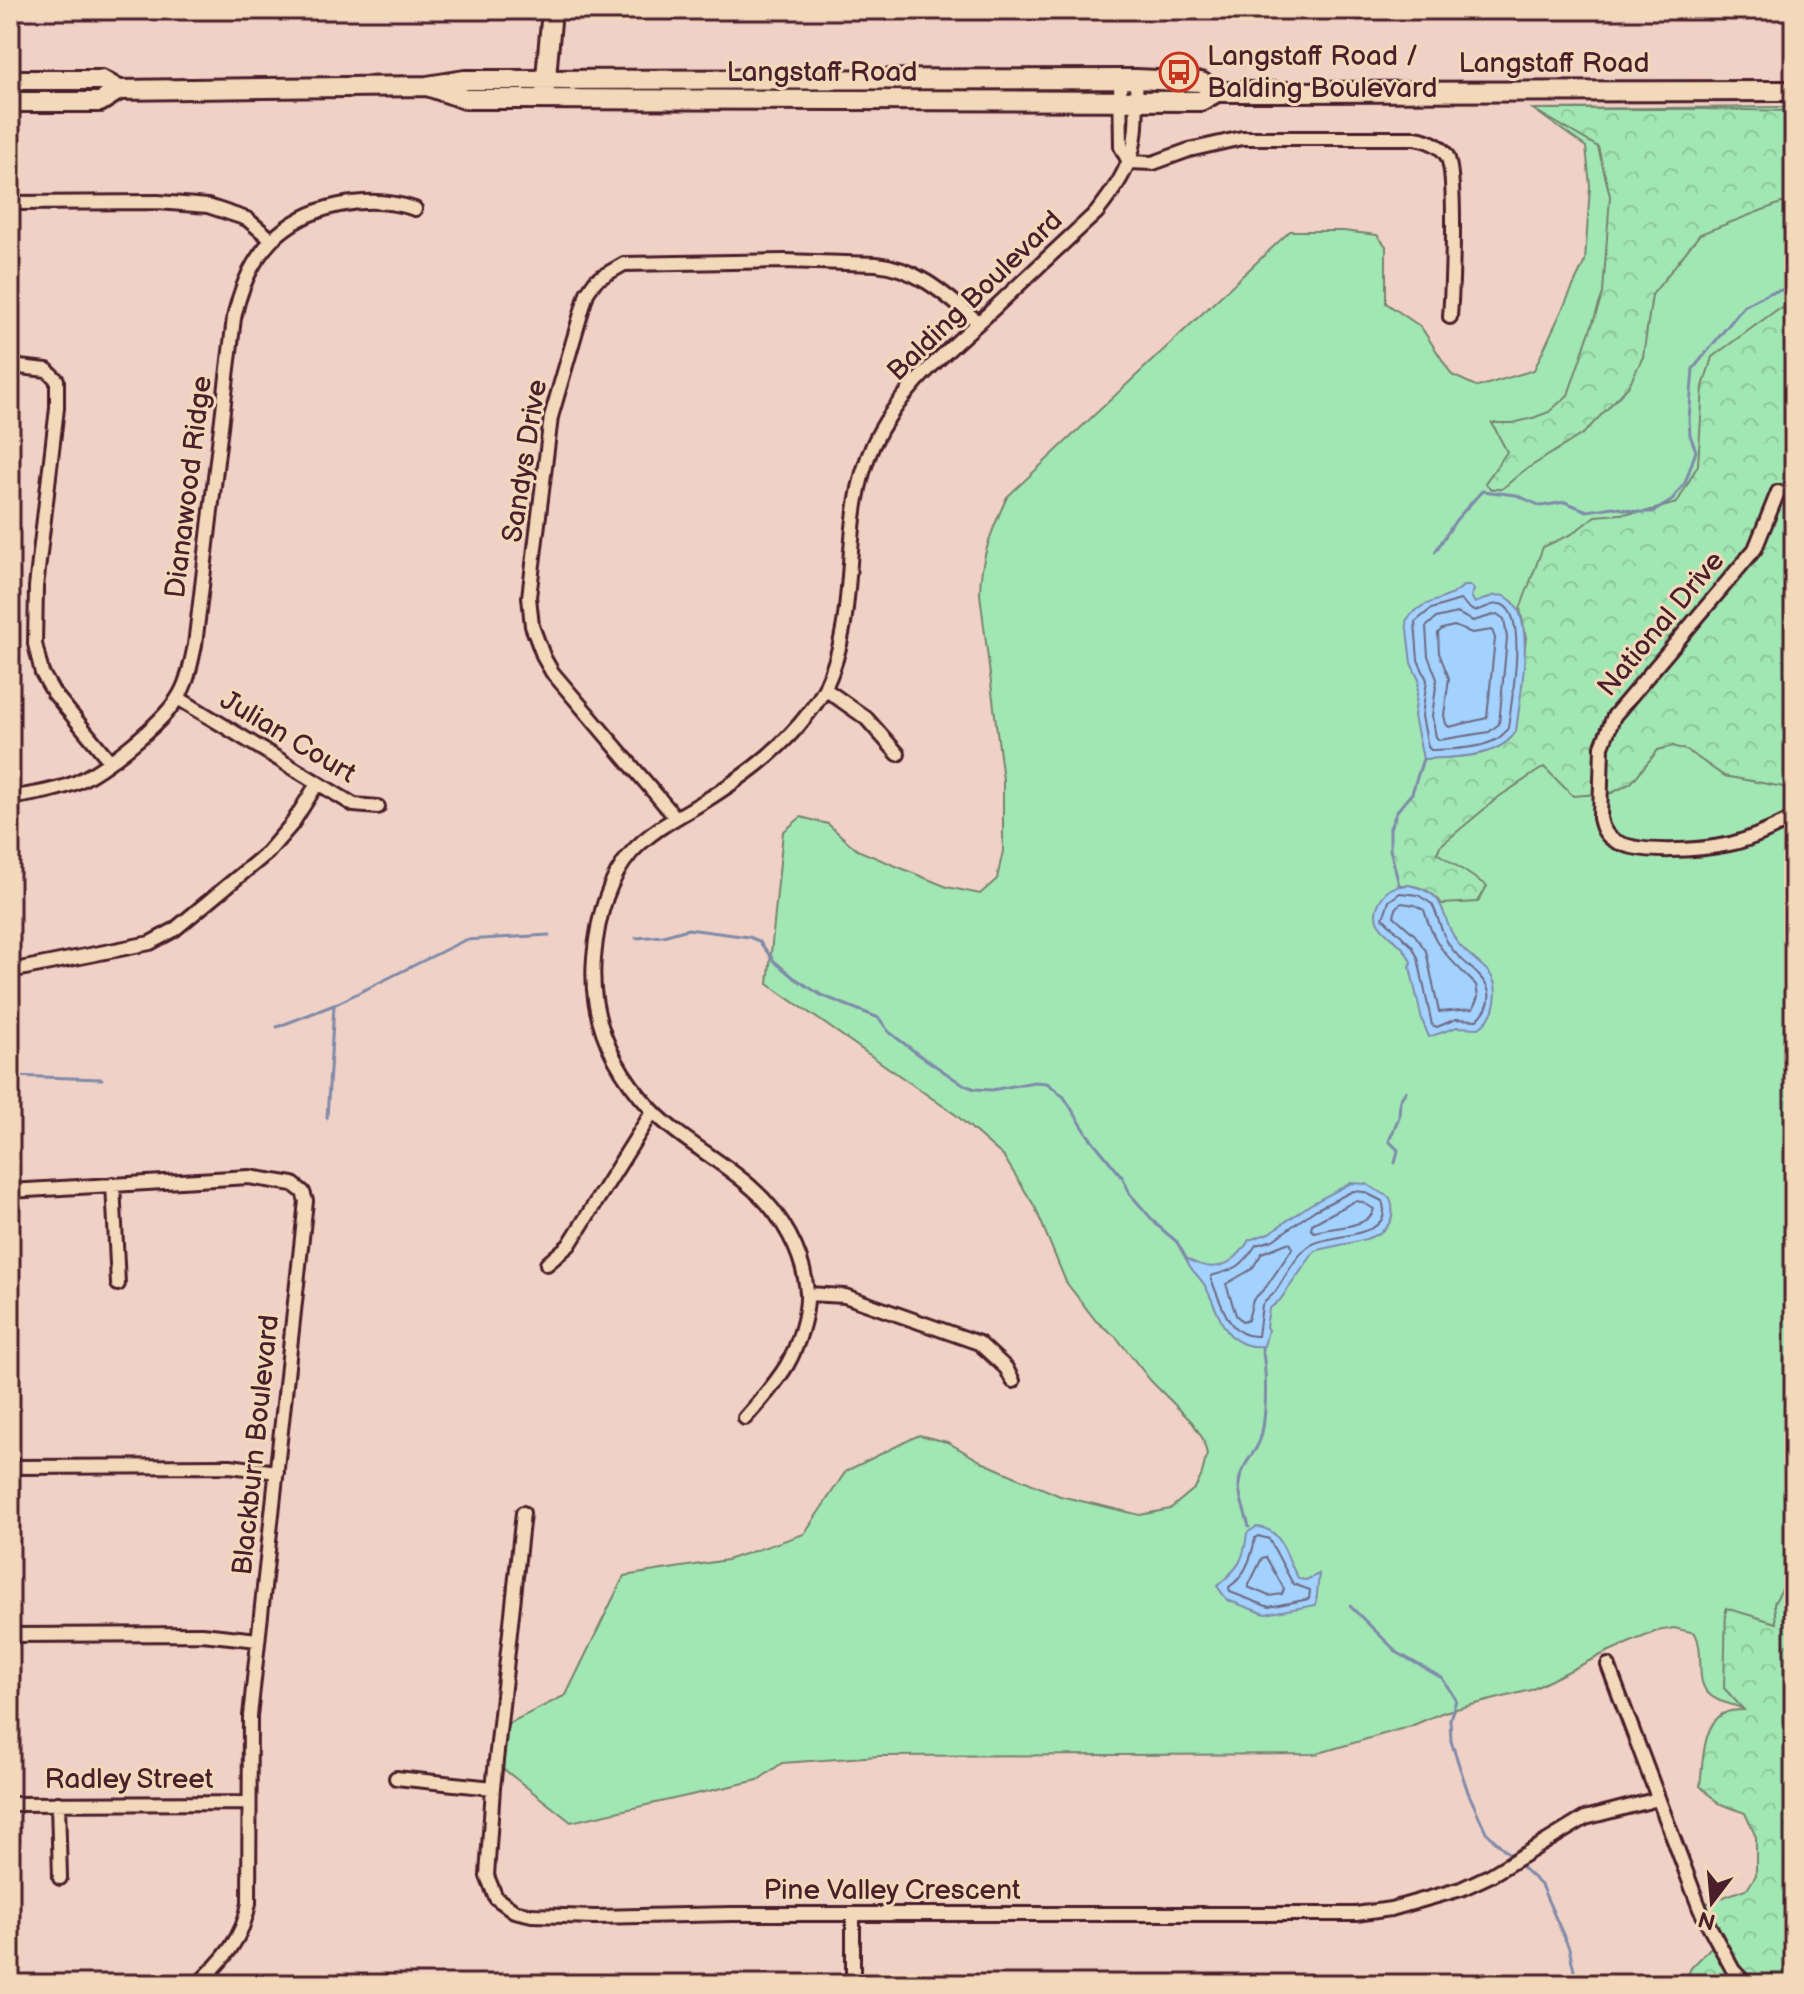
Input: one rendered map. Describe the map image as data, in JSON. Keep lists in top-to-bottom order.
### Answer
{
  "streets": {
    "main road": ["Langstaff Road"],
    "street": [
      "Balding Boulevard",
      "Sandys Drive",
      "Dianawood Ridge",
      "National Drive",
      "Julian Court",
      "Blackburn Boulevard",
      "Radley Street",
      "Pine Valley Crescent"
    ]
  },
  "crossings": [
    ["Balding Boulevard", "Sandys Drive"],
    ["Dianawood Ridge", "Julian Court"],
    ["Blackburn Boulevard", "Radley Street"]
  ],
  "places": {
    "bus stop": ["Langstaff Road / Balding Boulevard"]
  },
  "north": "bottom"
}
